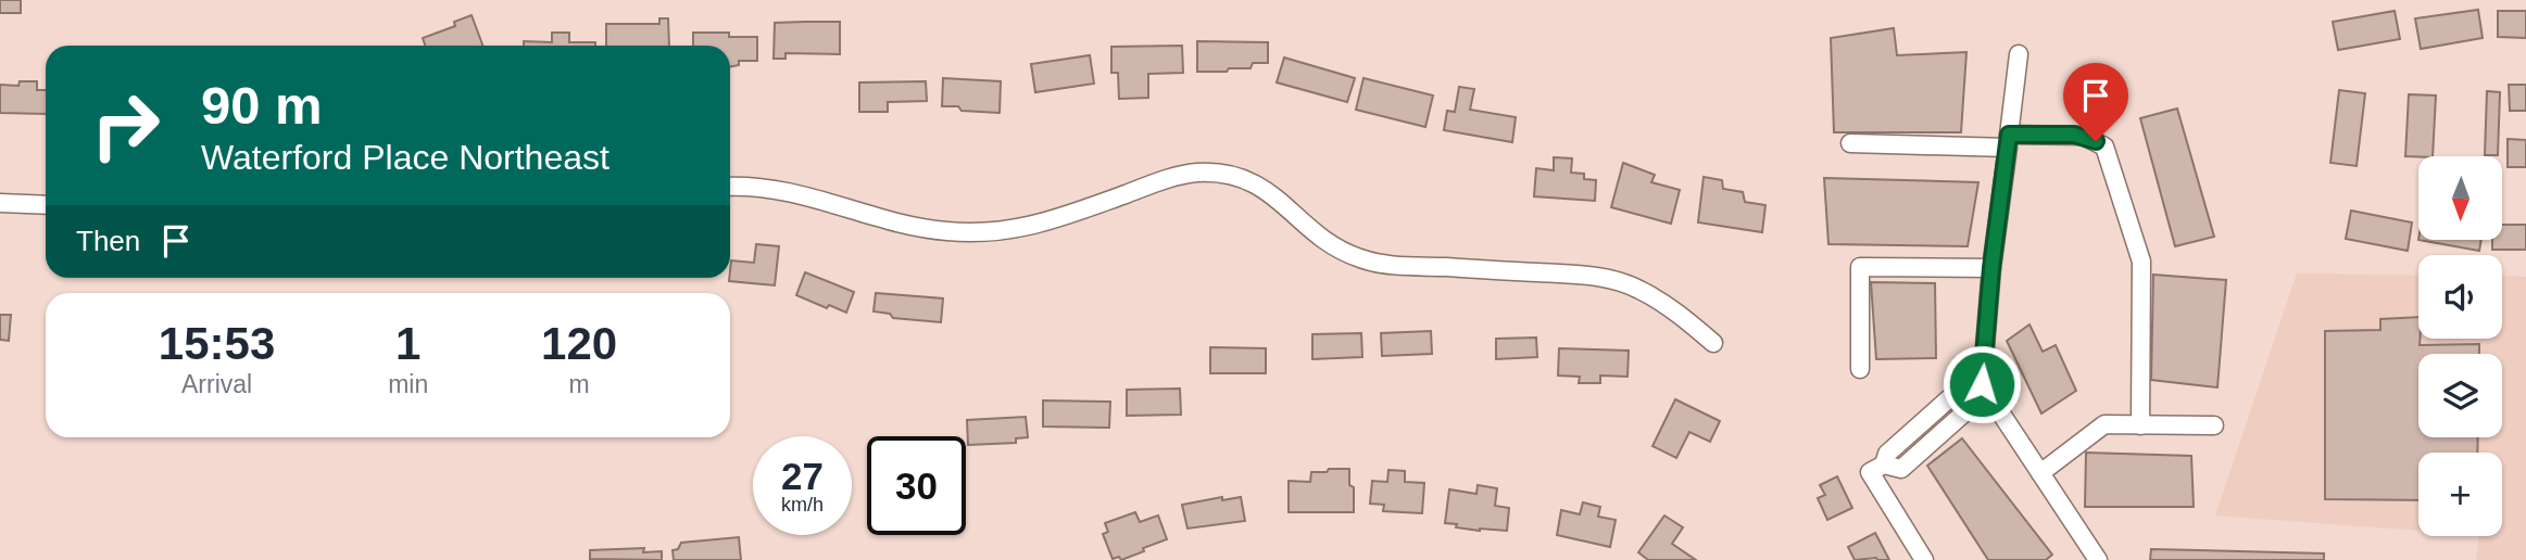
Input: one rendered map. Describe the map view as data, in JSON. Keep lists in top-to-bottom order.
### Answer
{
  "north": "bottom",
  "page": {
    "turn": ["90 m", "Waterford Place Northeast"],
    "map_buttons": "+",
    "then": "Then",
    "eta": [
      "15:53",
      "Arrival",
      "1",
      "min",
      "120",
      "m"
    ],
    "speed": "27 km/h",
    "limit": "30"
  }
}
